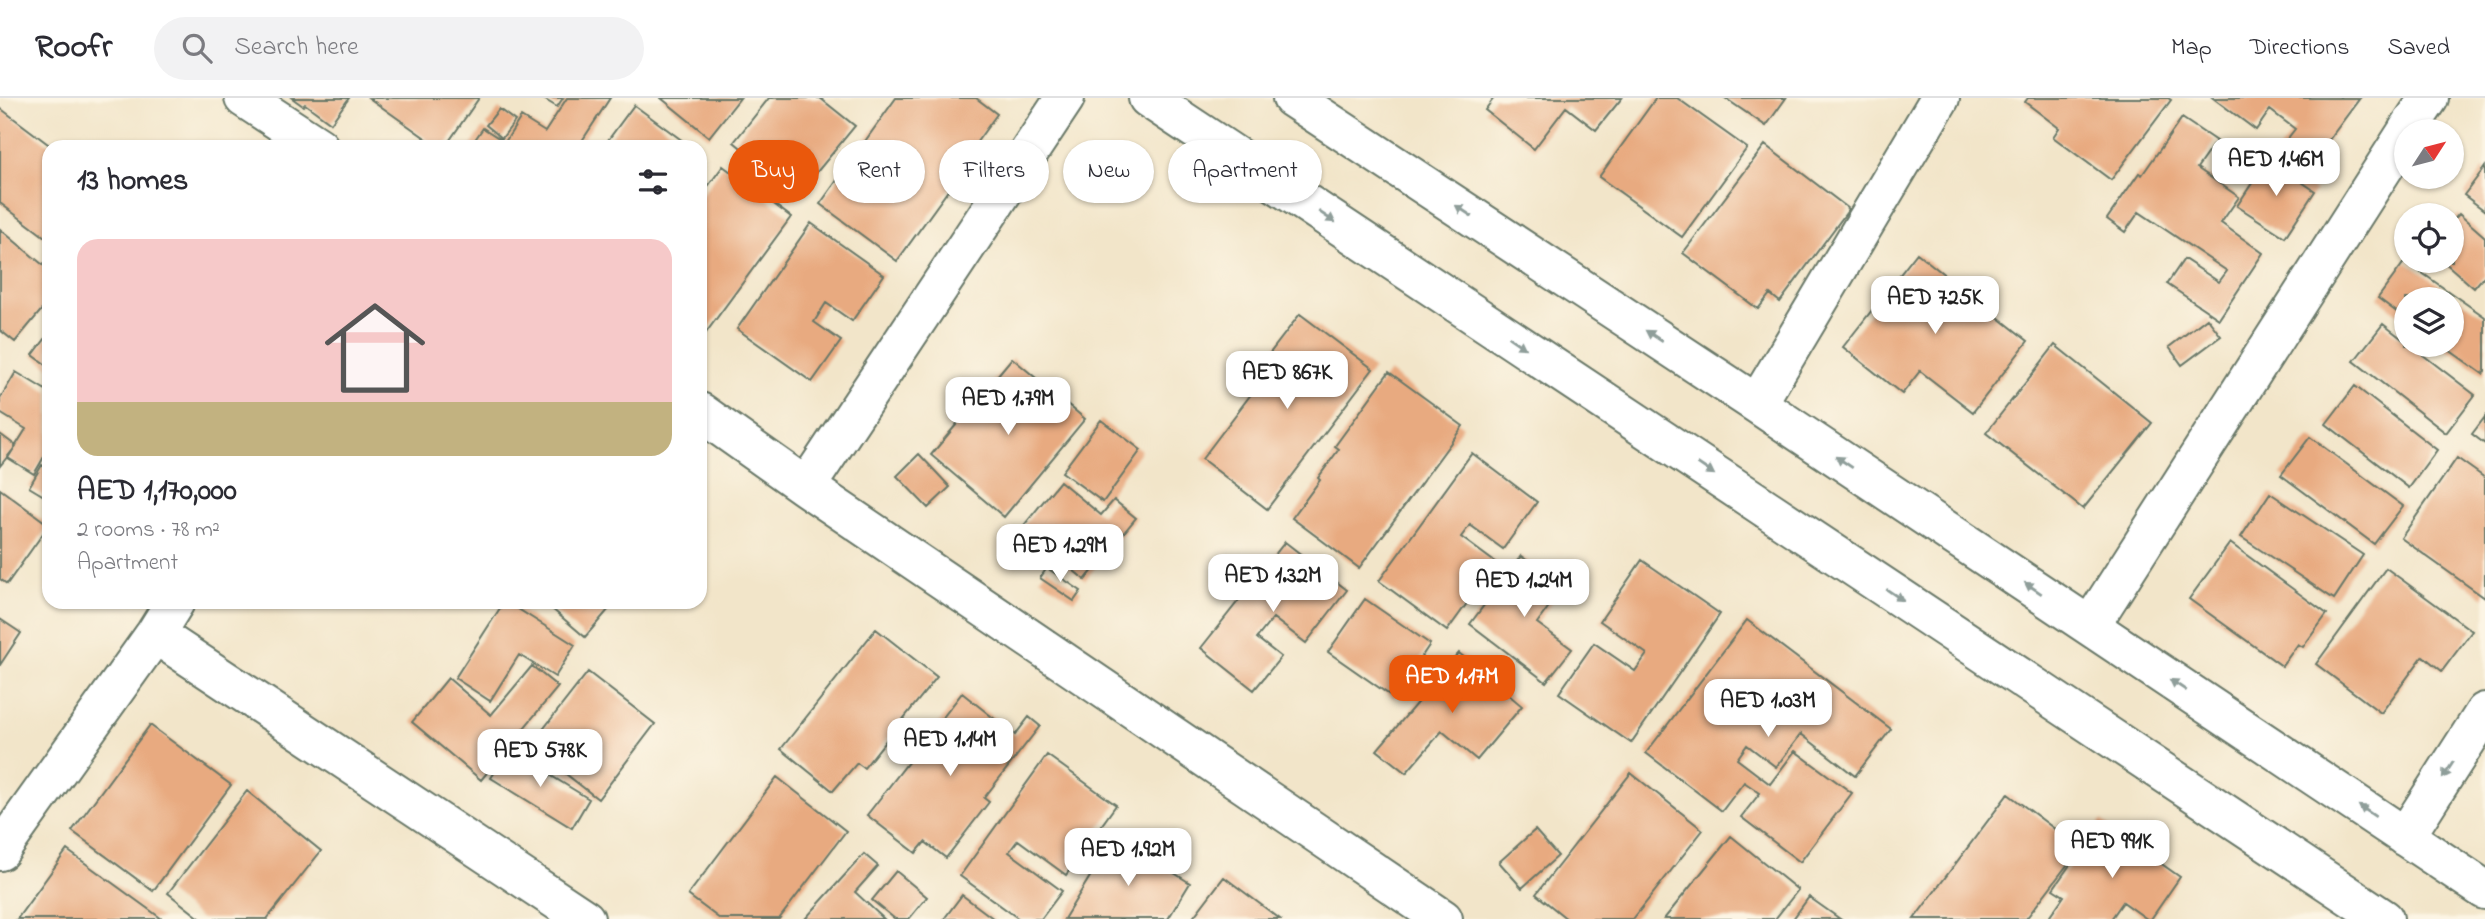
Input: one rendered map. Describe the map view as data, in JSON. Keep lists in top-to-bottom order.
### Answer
{
  "north": "top right",
  "page": {
    "header": "Roofr",
    "search": "Search here",
    "nav": ["Map", "Directions", "Saved"],
    "price": [
      "AED 1.46M",
      "AED 725K",
      "AED 867K",
      "AED 1.79M",
      "AED 1.29M",
      "AED 1.32M",
      "AED 1.24M",
      "AED 1.17M",
      "AED 1.03M",
      "AED 1.14M",
      "AED 578K",
      "AED 991K",
      "AED 1.92M"
    ],
    "chip": [
      "Buy",
      "Rent",
      "Filters",
      "New",
      "Apartment"
    ],
    "heading": "13 homes",
    "list": [
      {
        "name": "AED 1,170,000",
        "note": "2 rooms · 78 m² · Apartment"
      }
    ]
  }
}
